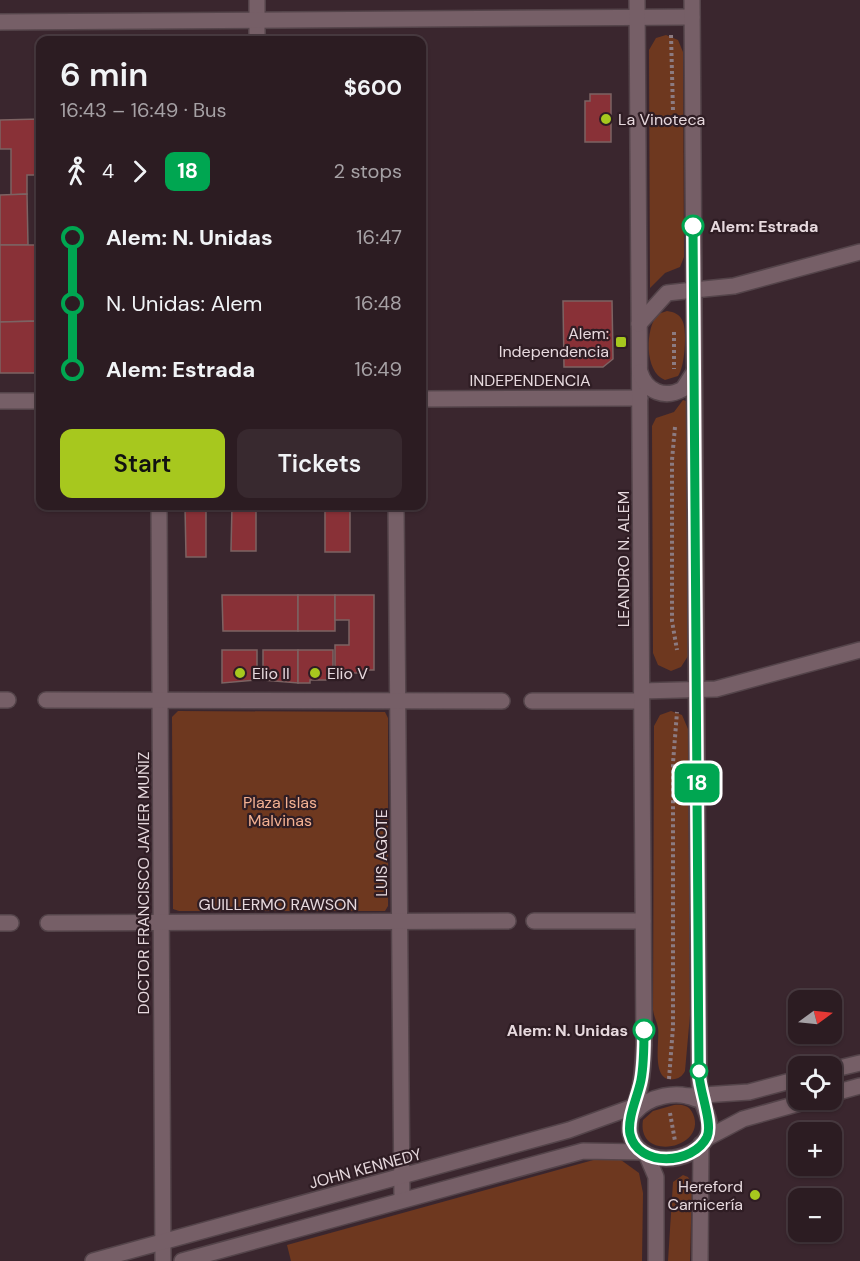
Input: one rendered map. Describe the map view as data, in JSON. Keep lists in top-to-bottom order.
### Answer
{
  "streets": {
    "main road": [
      "INDEPENDENCIA",
      "LEANDRO N. ALEM",
      "LUIS AGOTE",
      "DOCTOR FRANCISCO JAVIER MUÑIZ",
      "GUILLERMO RAWSON",
      "JOHN KENNEDY"
    ]
  },
  "crossings": [
    ["INDEPENDENCIA", "LEANDRO N. ALEM"],
    ["LEANDRO N. ALEM", "JOHN KENNEDY"],
    ["LUIS AGOTE", "GUILLERMO RAWSON"],
    ["LUIS AGOTE", "JOHN KENNEDY"],
    ["DOCTOR FRANCISCO JAVIER MUÑIZ", "GUILLERMO RAWSON"],
    ["DOCTOR FRANCISCO JAVIER MUÑIZ", "JOHN KENNEDY"]
  ],
  "parks": ["Plaza Islas Malvinas"],
  "places": {
    "other": [
      "La Vinoteca",
      "Alem: Estrada",
      "Elio II",
      "Elio V",
      "Alem: N. Unidas",
      "Hereford Carnicería"
    ],
    "transit": ["Alem: Independencia"]
  },
  "lines": ["bus line 18"],
  "north": "right",
  "page": {
    "on_map": "18",
    "heading": ["6 min", "16:43 – 16:49 · Bus", "$600"],
    "legs": ["4", "18", "2 stops"],
    "list": [
      {
        "name": "Alem: N. Unidas",
        "value": "16:47"
      },
      {
        "name": "N. Unidas: Alem",
        "value": "16:48"
      },
      {
        "name": "Alem: Estrada",
        "value": "16:49"
      }
    ],
    "buttons": ["Start", "Tickets"],
    "map_buttons": ["+", "−"]
  }
}
